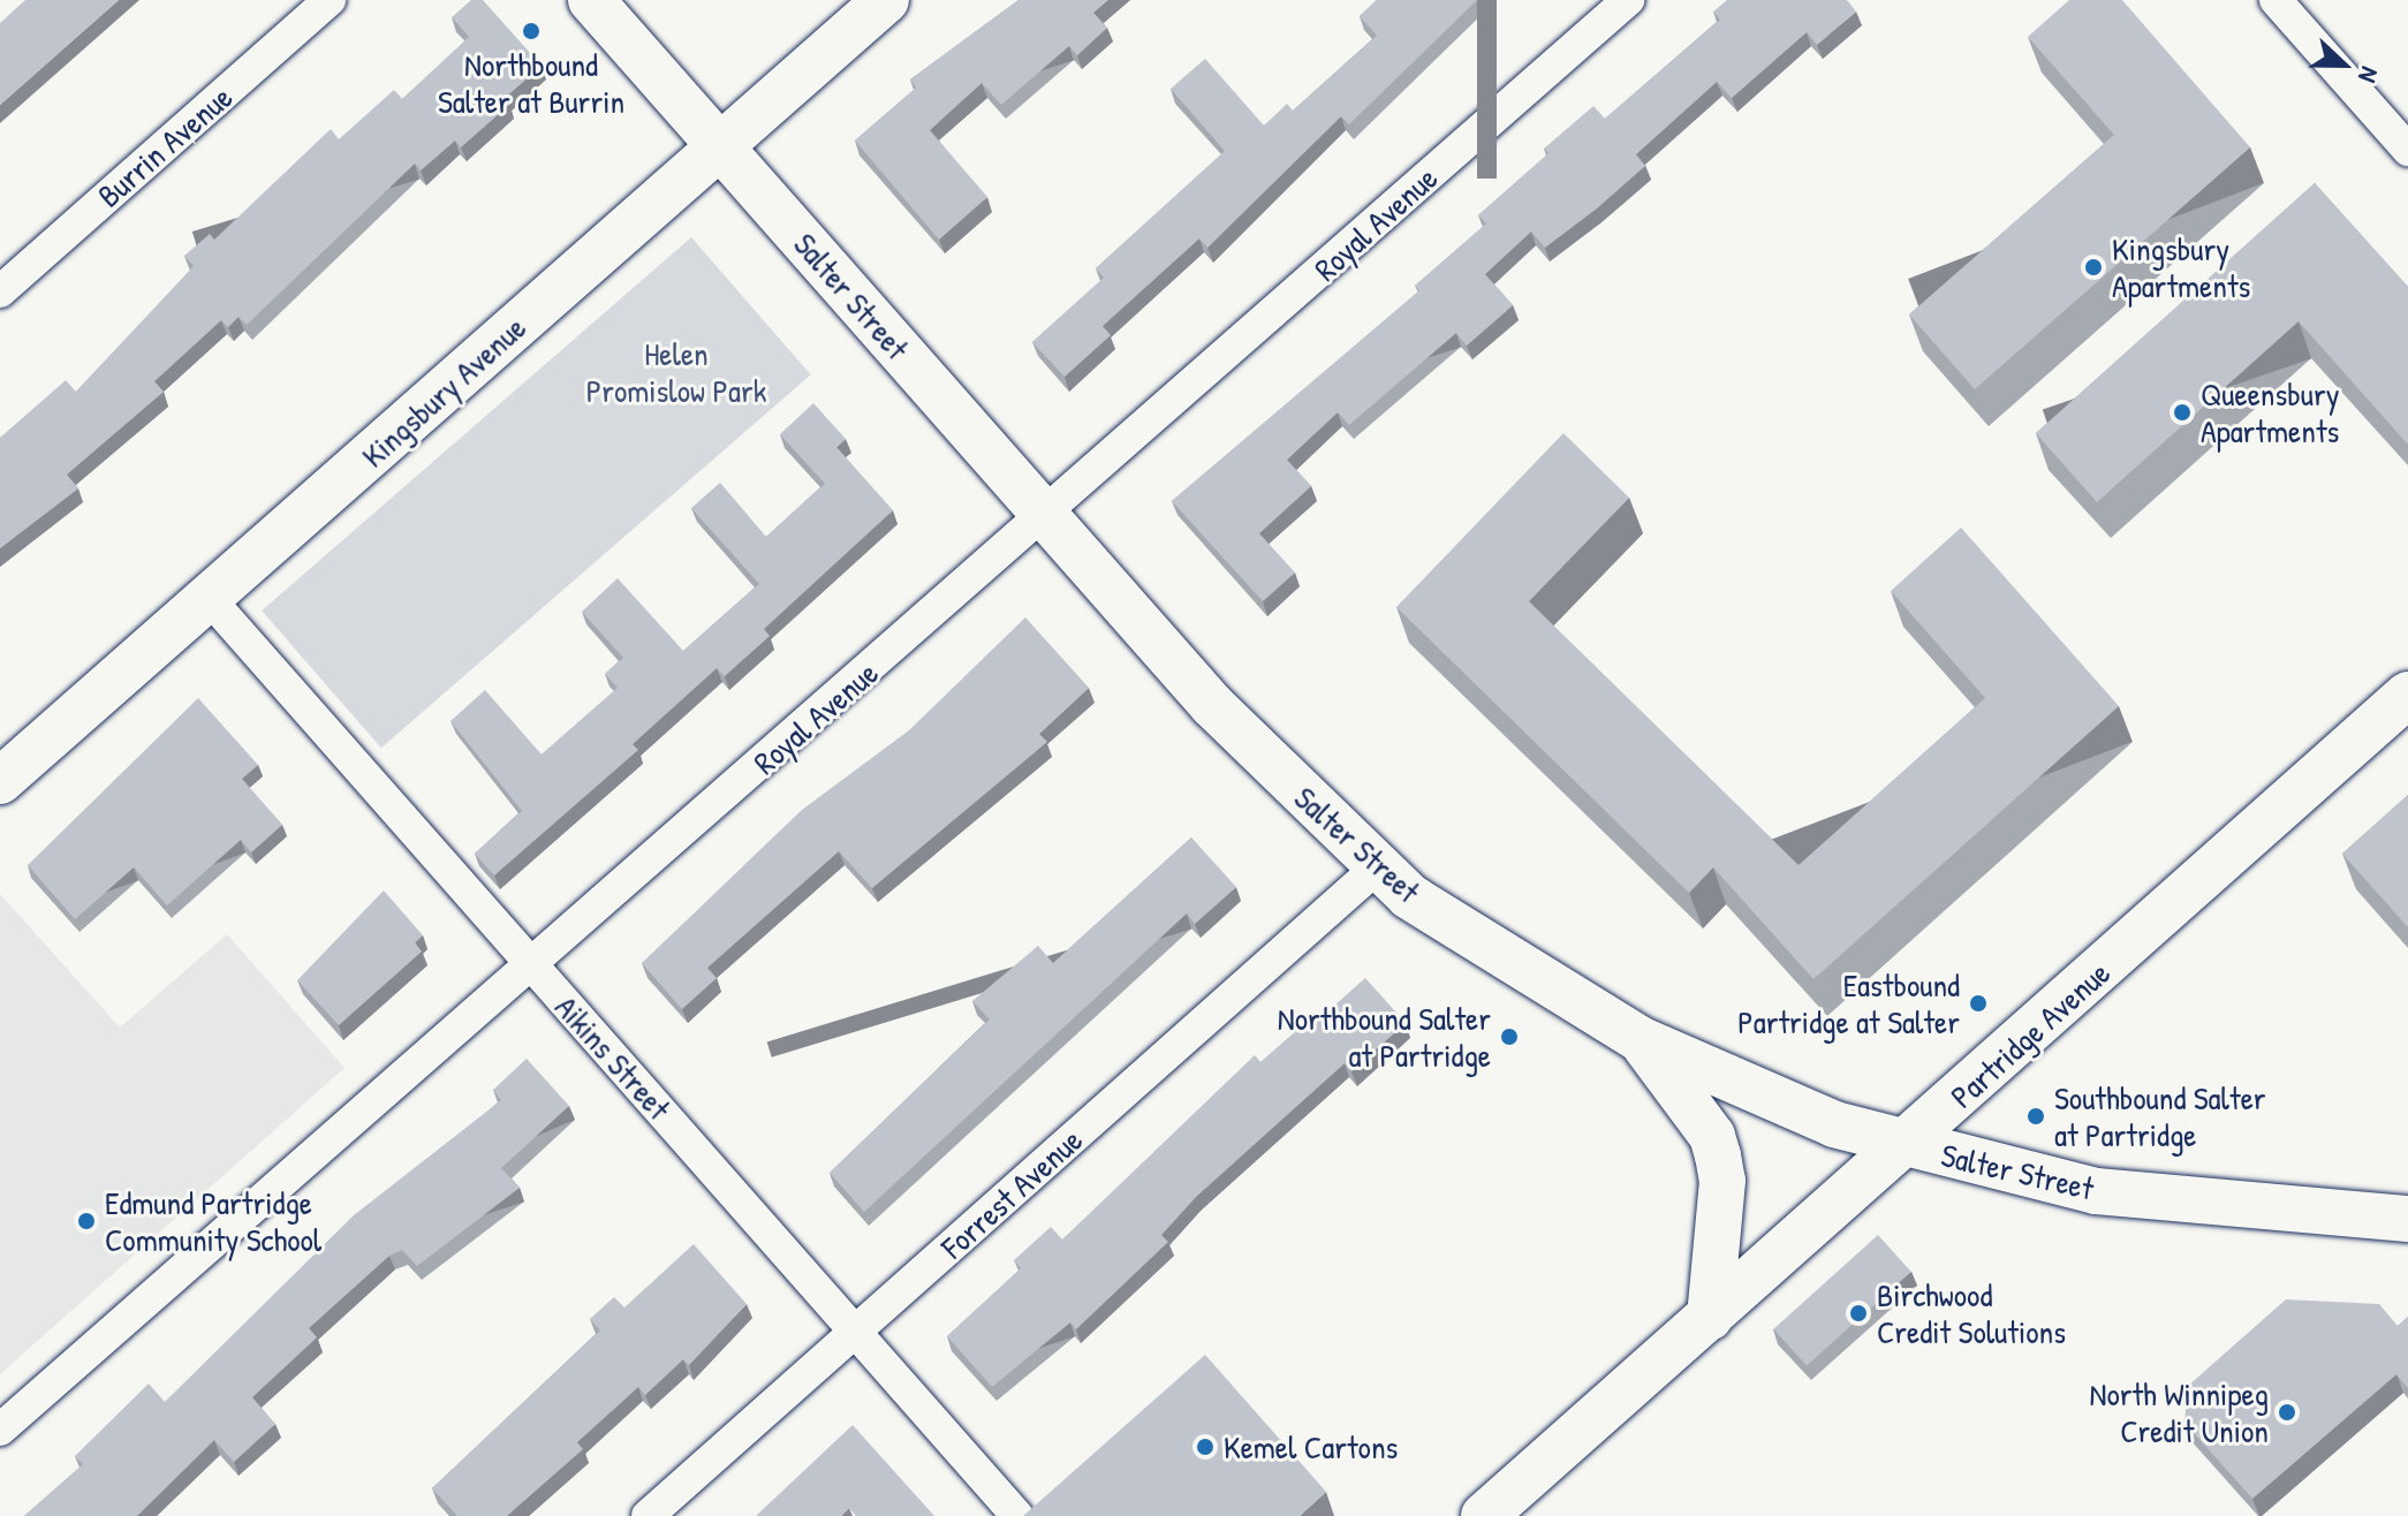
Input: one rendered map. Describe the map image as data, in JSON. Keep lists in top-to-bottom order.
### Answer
{
  "streets": {
    "main road": ["Salter Street", "Kingsbury Avenue", "Partridge Avenue"],
    "street": [
      "Burrin Avenue",
      "Royal Avenue",
      "Aikins Street",
      "Forrest Avenue"
    ]
  },
  "crossings": [
    ["Royal Avenue", "Salter Street"],
    ["Royal Avenue", "Aikins Street"],
    ["Salter Street", "Kingsbury Avenue"],
    ["Salter Street", "Partridge Avenue"],
    ["Salter Street", "Forrest Avenue"],
    ["Kingsbury Avenue", "Aikins Street"],
    ["Aikins Street", "Forrest Avenue"]
  ],
  "parks": ["Helen Promislow Park"],
  "places": [
    "Northbound Salter at Burrin",
    "Kingsbury Apartments",
    "Queensbury Apartments",
    "Eastbound Partridge at Salter",
    "Northbound Salter at Partridge",
    "Southbound Salter at Partridge",
    "Edmund Partridge Community School",
    "Birchwood Credit Solutions",
    "North Winnipeg Credit Union",
    "Kemel Cartons"
  ],
  "north": "right"
}
